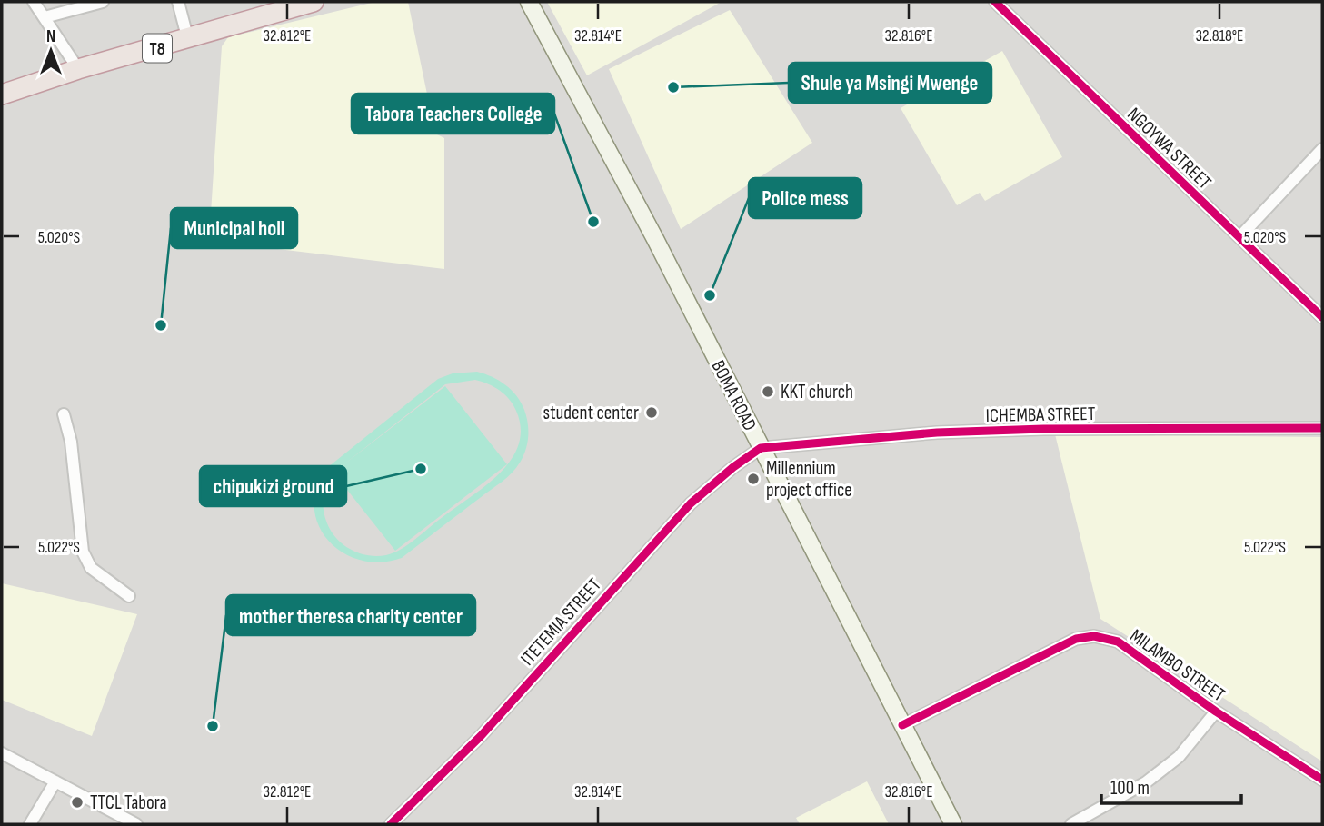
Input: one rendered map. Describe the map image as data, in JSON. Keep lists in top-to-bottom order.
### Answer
{
  "streets": {
    "highway": ["T8"],
    "main road": ["BOMA ROAD"],
    "street": [
      "NGOYWA STREET",
      "ICHEMBA STREET",
      "ITETEMIA STREET",
      "MILAMBO STREET"
    ]
  },
  "crossings": [
    ["BOMA ROAD", "ICHEMBA STREET"],
    ["BOMA ROAD", "ITETEMIA STREET"],
    ["BOMA ROAD", "MILAMBO STREET"],
    ["ICHEMBA STREET", "ITETEMIA STREET"]
  ],
  "places": [
    "Shule ya Msingi Mwenge",
    "Tabora Teachers College",
    "Police mess",
    "Municipal holl",
    "KKT church",
    "student center",
    "chipukizi ground",
    "Millennium project office",
    "mother theresa charity center",
    "TTCL Tabora"
  ],
  "scale_bar": "100 m",
  "north": "top",
  "coordinates": [
    "32.812°E",
    "32.814°E",
    "32.816°E",
    "32.818°E",
    "5.020°S",
    "5.022°S"
  ]
}
